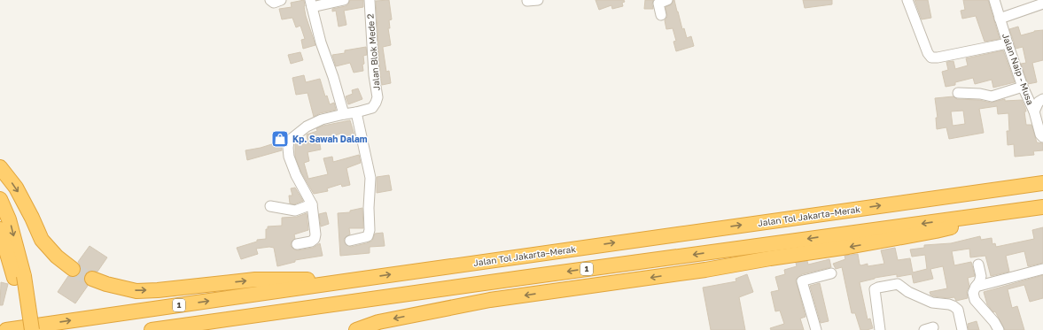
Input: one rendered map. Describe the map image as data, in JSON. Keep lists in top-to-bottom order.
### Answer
{
  "streets": {
    "highway": ["Jalan Tol Jakarta–Merak", "1"],
    "street": ["Jalan Blok Mede 2", "Jalan Naip - Musa"]
  },
  "places": {
    "shop": ["Kp. Sawah Dalam"]
  }
}
